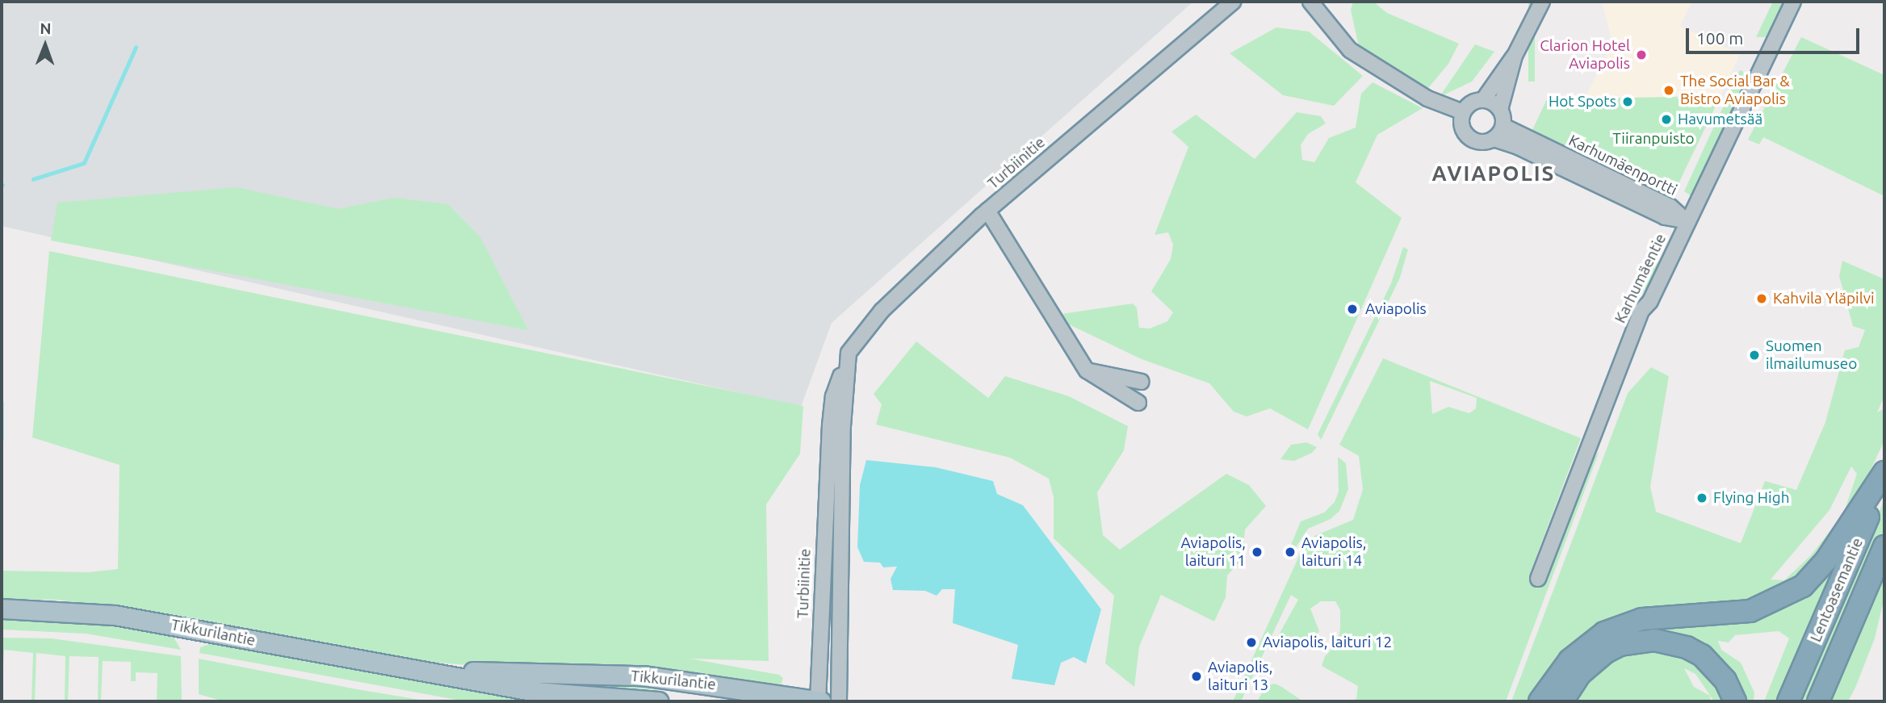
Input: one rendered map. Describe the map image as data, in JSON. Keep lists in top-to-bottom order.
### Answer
{
  "streets": {
    "highway": ["Lentoasemantie"],
    "main road": ["Tikkurilantie"],
    "street": ["Turbiinitie", "Karhumäenportti", "Karhumäentie"]
  },
  "crossings": [
    ["Turbiinitie", "Tikkurilantie"],
    ["Karhumäenportti", "Karhumäentie"]
  ],
  "districts": ["AVIAPOLIS"],
  "parks": ["Tiiranpuisto"],
  "places": [
    "Clarion Hotel Aviapolis",
    "The Social Bar & Bistro Aviapolis",
    "Hot Spots",
    "Havumetsää",
    "Kahvila Yläpilvi",
    "Aviapolis",
    "Suomen ilmailumuseo",
    "Flying High",
    "Aviapolis, laituri 11",
    "Aviapolis, laituri 14",
    "Aviapolis, laituri 12",
    "Aviapolis, laituri 13"
  ],
  "scale_bar": "100 m",
  "north": "top"
}
